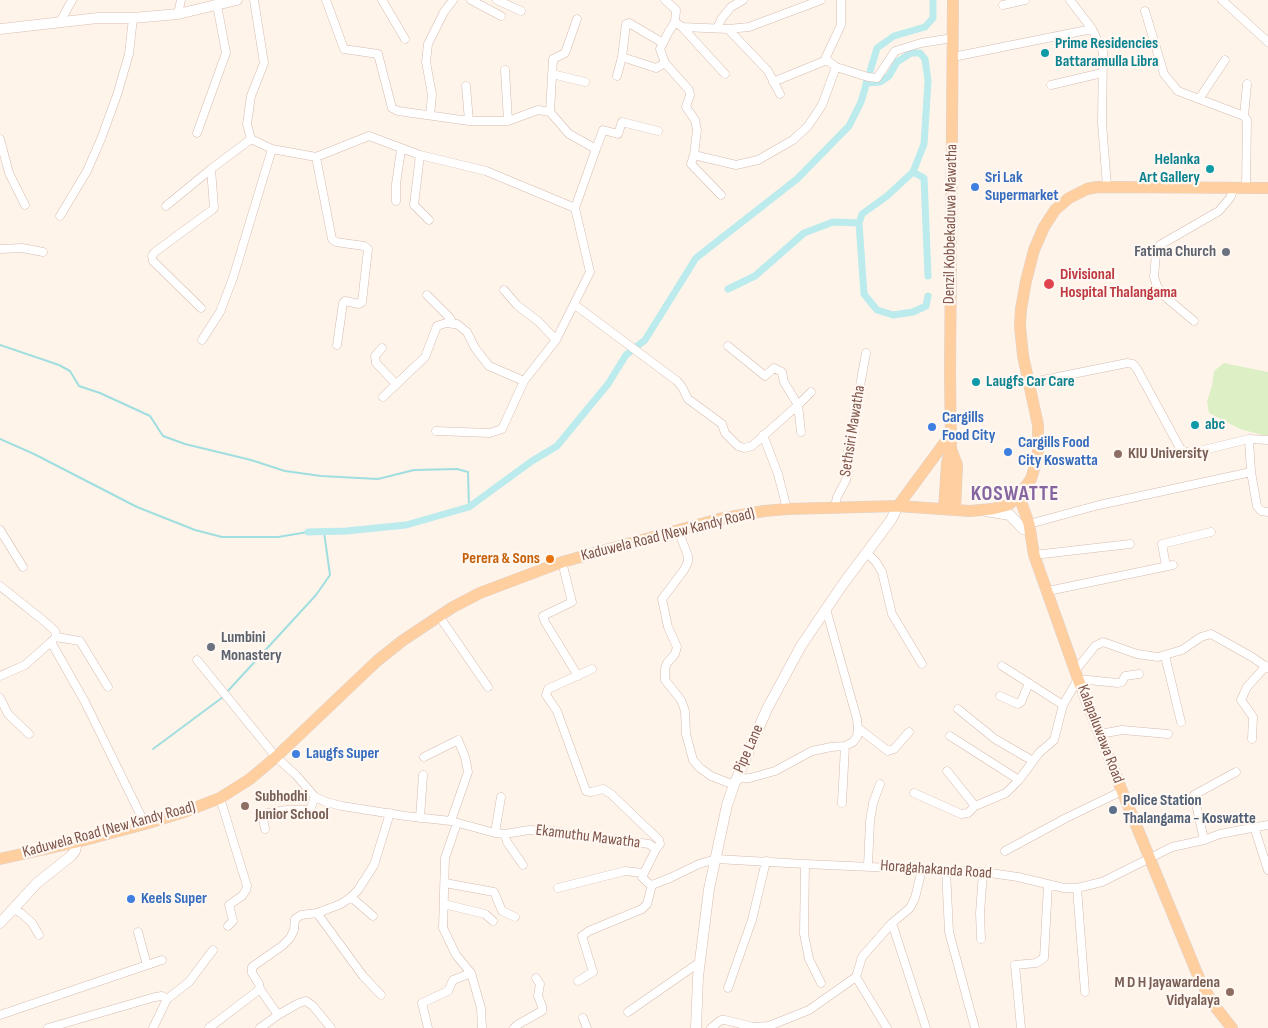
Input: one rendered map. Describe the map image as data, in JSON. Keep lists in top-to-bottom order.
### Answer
{
  "streets": {
    "main road": ["Denzil Kobbekaduwa Mawatha", "Kaduwela Road (New Kandy Road)", "Kalapaluwawa Road"],
    "street": [
      "Sethsiri Mawatha",
      "Pipe Lane",
      "Ekamuthu Mawatha",
      "Horagahakanda Road"
    ]
  },
  "crossings": [
    ["Denzil Kobbekaduwa Mawatha", "Kaduwela Road (New Kandy Road)"],
    ["Sethsiri Mawatha", "Kaduwela Road (New Kandy Road)"],
    ["Kaduwela Road (New Kandy Road)", "Kalapaluwawa Road"],
    ["Kaduwela Road (New Kandy Road)", "Pipe Lane"],
    ["Kalapaluwawa Road", "Horagahakanda Road"],
    ["Pipe Lane", "Horagahakanda Road"]
  ],
  "districts": ["KOSWATTE"],
  "places": [
    "Prime Residencies Battaramulla Libra",
    "Helanka Art Gallery",
    "Sri Lak Supermarket",
    "Fatima Church",
    "Divisional Hospital Thalangama",
    "Laugfs Car Care",
    "abc",
    "Cargills Food City",
    "Cargills Food City Koswatta",
    "KIU University",
    "Perera & Sons",
    "Lumbini Monastery",
    "Laugfs Super",
    "Subhodhi Junior School",
    "Police Station Thalangama - Koswatte",
    "Keels Super",
    "M D H Jayawardena Vidyalaya"
  ]
}
